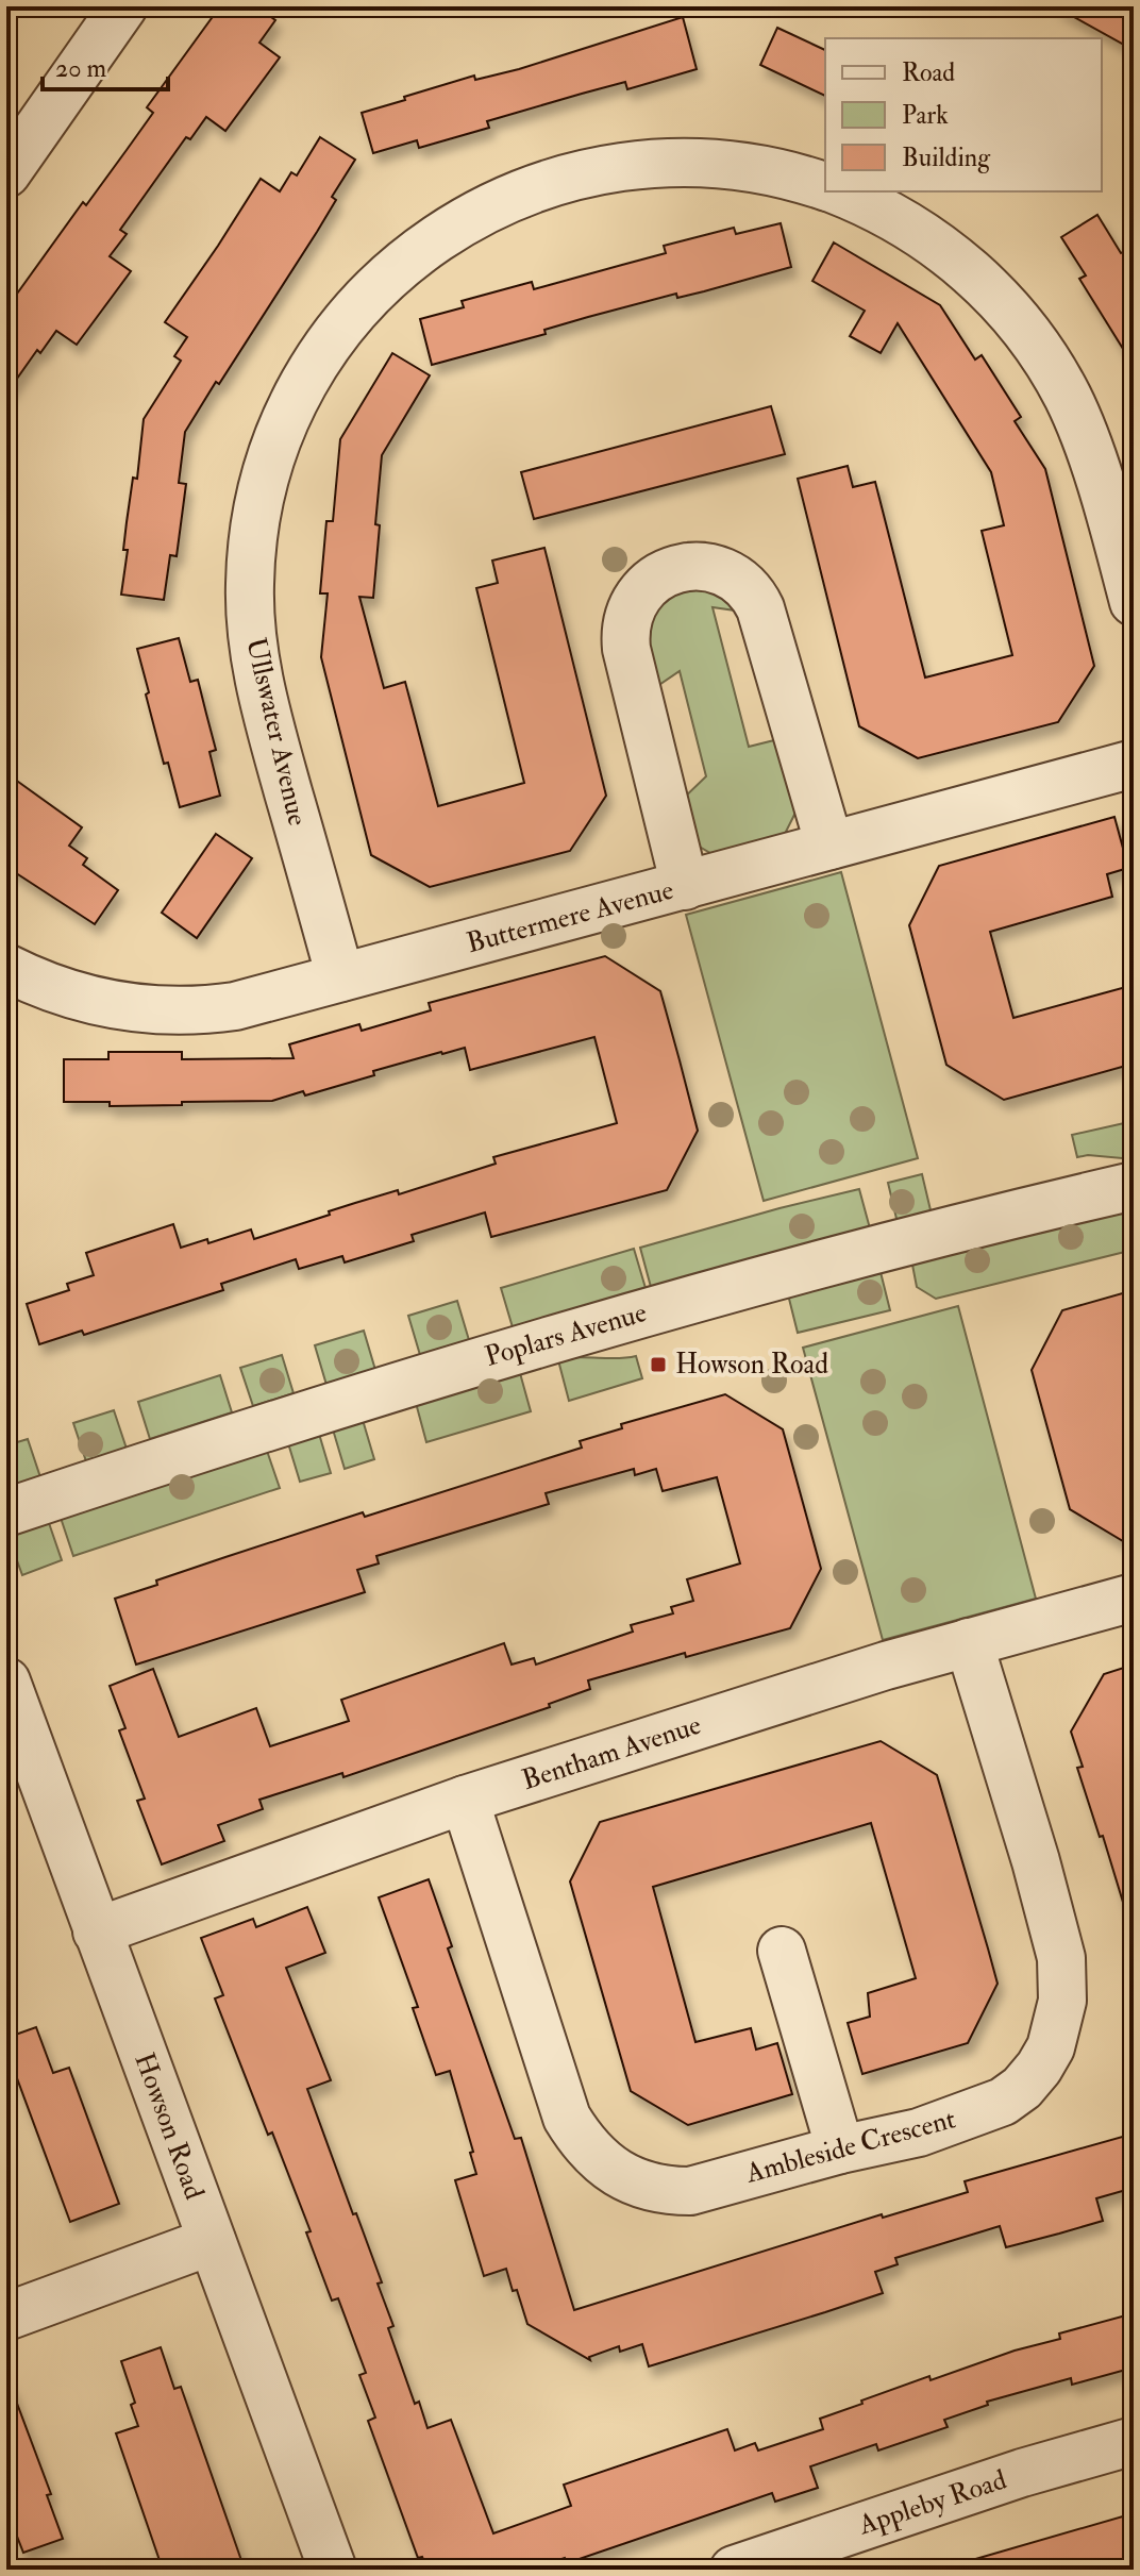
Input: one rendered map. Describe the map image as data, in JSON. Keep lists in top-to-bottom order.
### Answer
{
  "streets": {
    "street": [
      "Ullswater Avenue",
      "Buttermere Avenue",
      "Poplars Avenue",
      "Bentham Avenue",
      "Howson Road",
      "Ambleside Crescent",
      "Appleby Road"
    ]
  },
  "crossings": [
    ["Ullswater Avenue", "Buttermere Avenue"],
    ["Bentham Avenue", "Howson Road"],
    ["Bentham Avenue", "Ambleside Crescent"]
  ],
  "places": {
    "transit": ["Howson Road"]
  },
  "legend": ["Road", "Park", "Building"],
  "scale_bar": "20 m"
}
